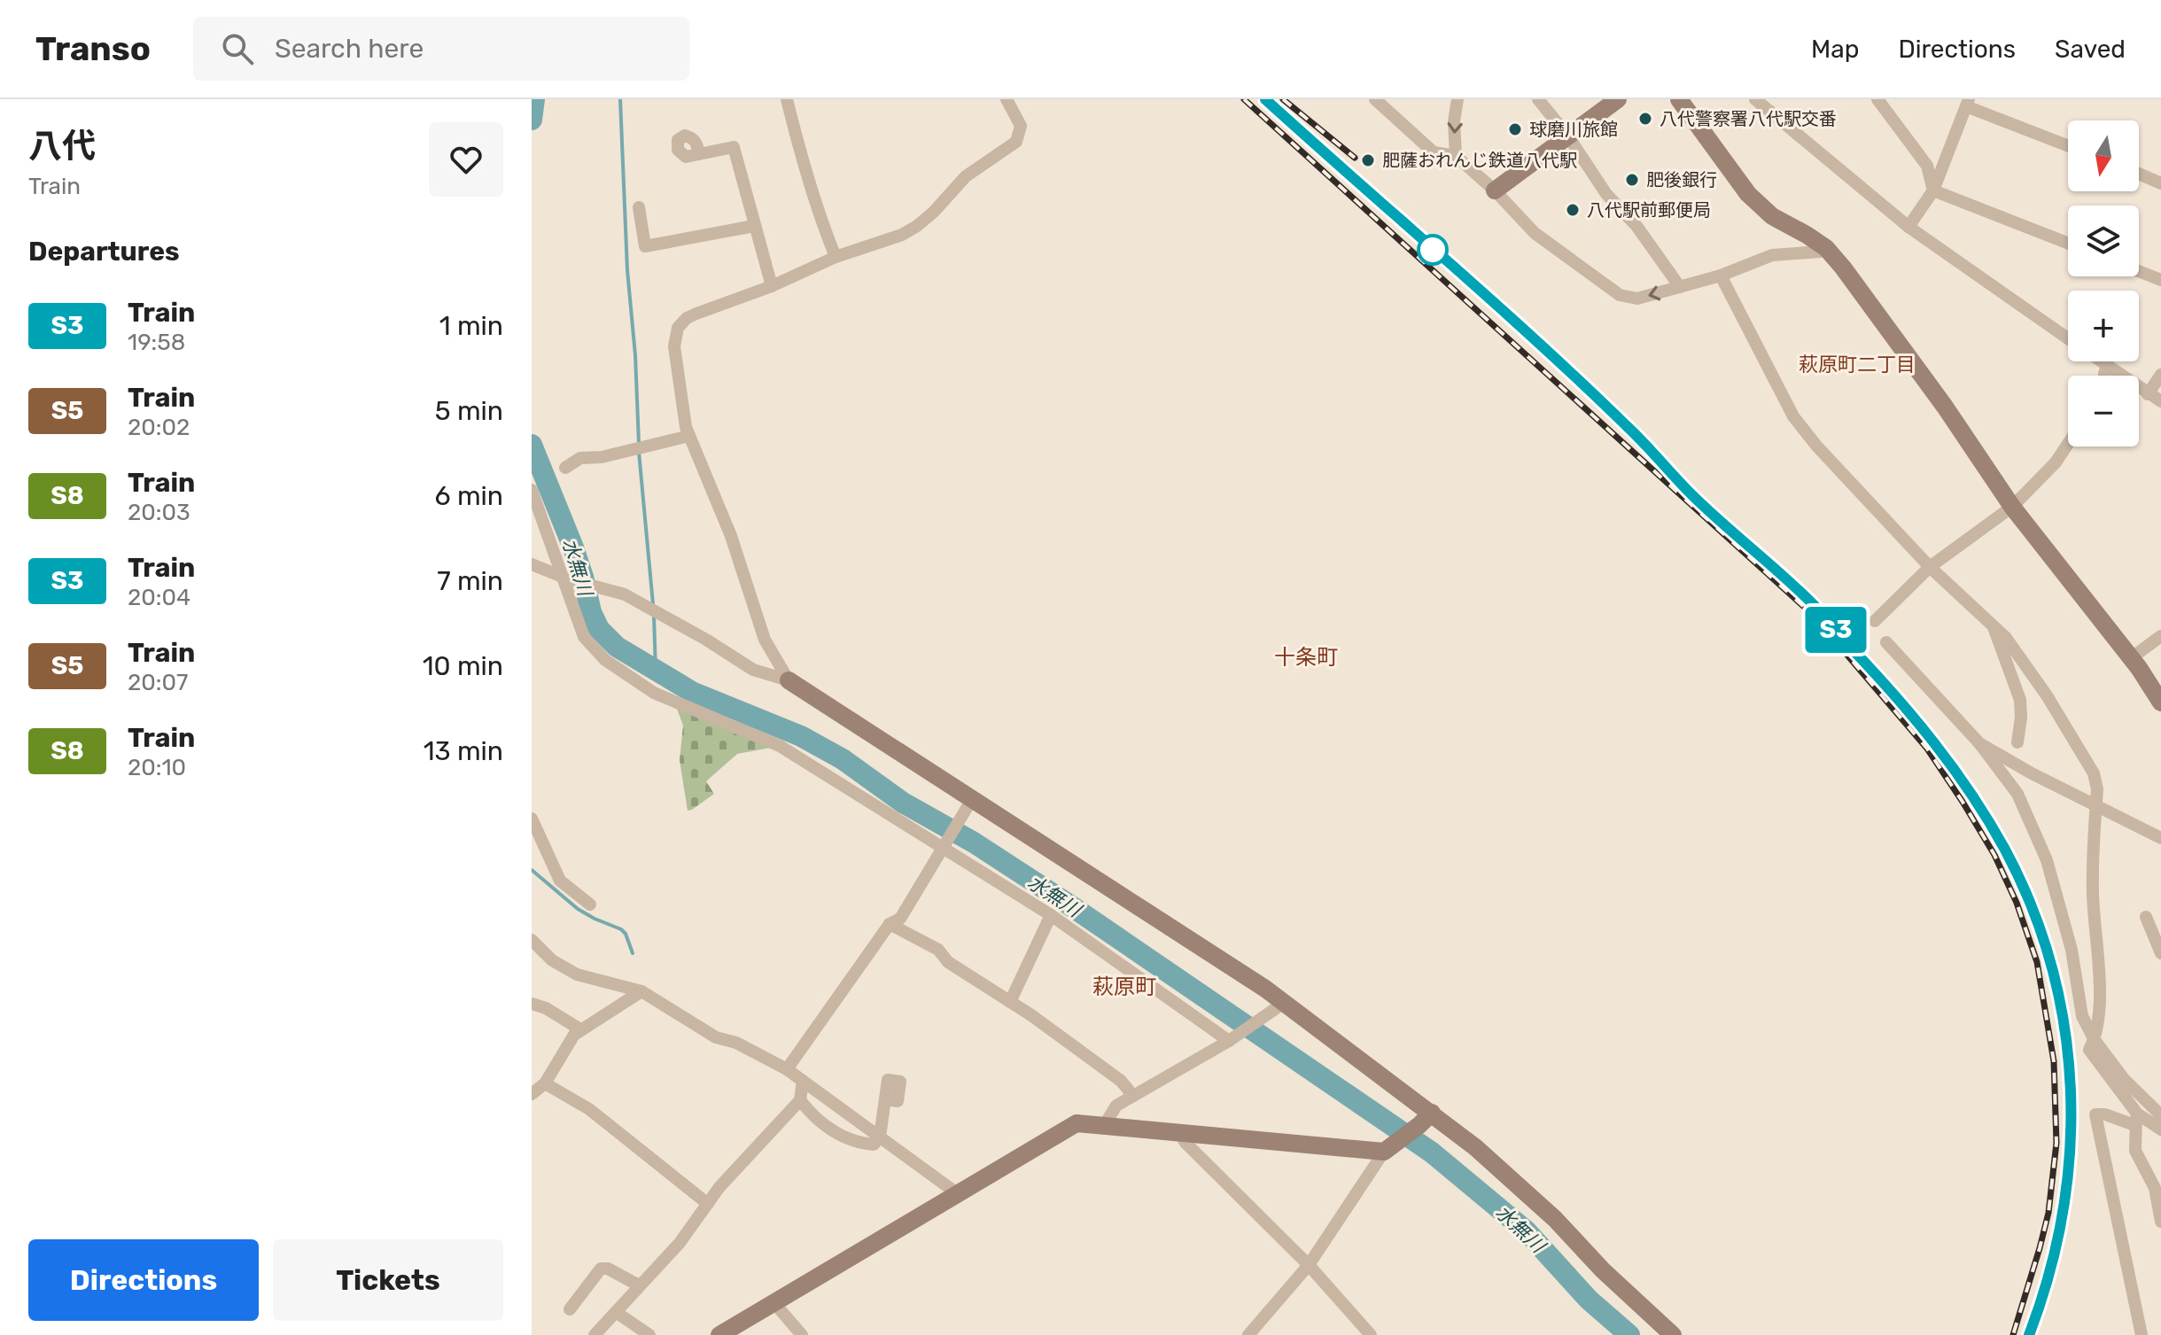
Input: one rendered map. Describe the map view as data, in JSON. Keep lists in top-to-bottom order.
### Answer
{
  "districts": ["萩原町二丁目", "十条町", "萩原町"],
  "water": ["水無川"],
  "places": [
    "八代警察署八代駅交番",
    "球磨川旅館",
    "肥薩おれんじ鉄道八代駅",
    "肥後銀行",
    "八代駅前郵便局"
  ],
  "north": "bottom",
  "page": {
    "header": "Transo",
    "search": "Search here",
    "nav": ["Map", "Directions", "Saved"],
    "heading": [
      ["八代", "Train"],
      "Departures"
    ],
    "on_map": "S3",
    "map_buttons": ["+", "−"],
    "list": [
      {
        "mark": "S3",
        "name": "Train",
        "note": "19:58",
        "value": "1 min"
      },
      {
        "mark": "S5",
        "name": "Train",
        "note": "20:02",
        "value": "5 min"
      },
      {
        "mark": "S8",
        "name": "Train",
        "note": "20:03",
        "value": "6 min"
      },
      {
        "mark": "S3",
        "name": "Train",
        "note": "20:04",
        "value": "7 min"
      },
      {
        "mark": "S5",
        "name": "Train",
        "note": "20:07",
        "value": "10 min"
      },
      {
        "mark": "S8",
        "name": "Train",
        "note": "20:10",
        "value": "13 min"
      }
    ],
    "buttons": ["Directions", "Tickets"]
  }
}
